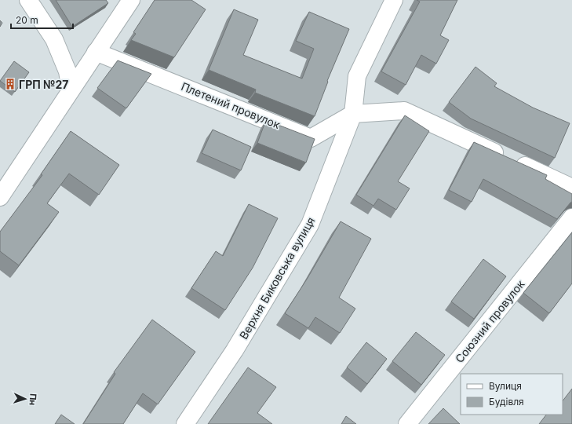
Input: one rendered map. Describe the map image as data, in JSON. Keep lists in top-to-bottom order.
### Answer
{
  "streets": {
    "street": ["Плетений провулок", "Верхня Биковська вулиця", "Союзний провулок"]
  },
  "crossings": [
    ["Плетений провулок", "Верхня Биковська вулиця"]
  ],
  "places": {
    "building": ["ГРП №27"]
  },
  "legend": ["Вулиця", "Будівля"],
  "scale_bar": "20 m",
  "north": "right"
}
